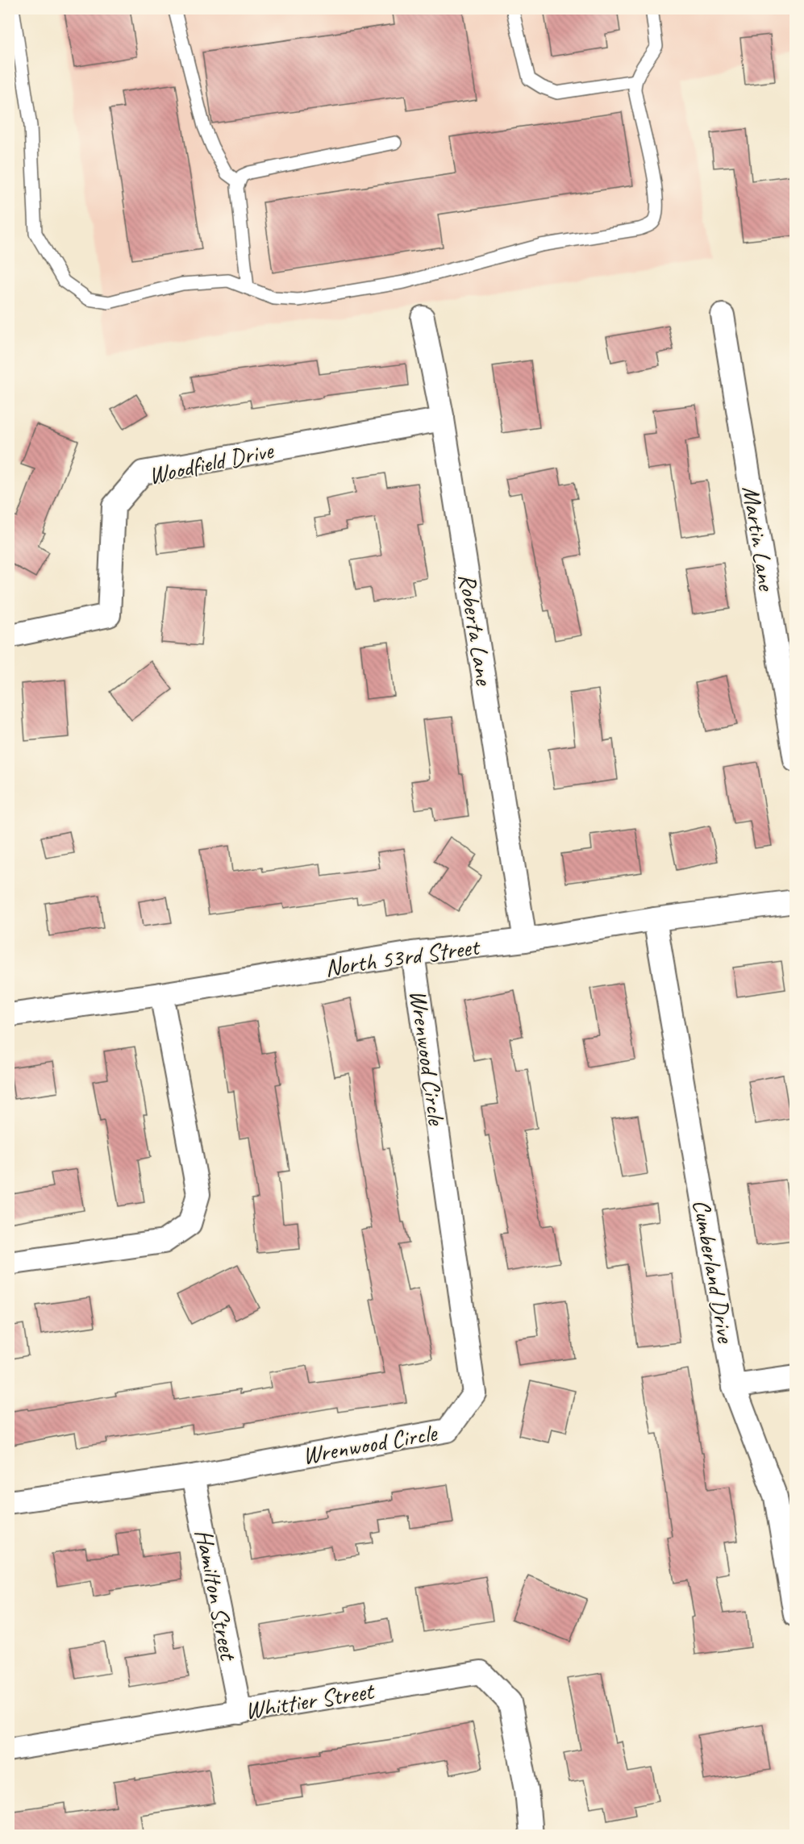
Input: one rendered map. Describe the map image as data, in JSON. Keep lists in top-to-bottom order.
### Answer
{
  "streets": {
    "street": [
      "Woodfield Drive",
      "Martin Lane",
      "Roberta Lane",
      "North 53rd Street",
      "Wrenwood Circle",
      "Cumberland Drive",
      "Hamilton Street",
      "Whittier Street"
    ]
  },
  "crossings": [
    ["Woodfield Drive", "Roberta Lane"],
    ["Roberta Lane", "North 53rd Street"],
    ["North 53rd Street", "Wrenwood Circle"],
    ["North 53rd Street", "Cumberland Drive"],
    ["Wrenwood Circle", "Hamilton Street"],
    ["Hamilton Street", "Whittier Street"]
  ]
}
